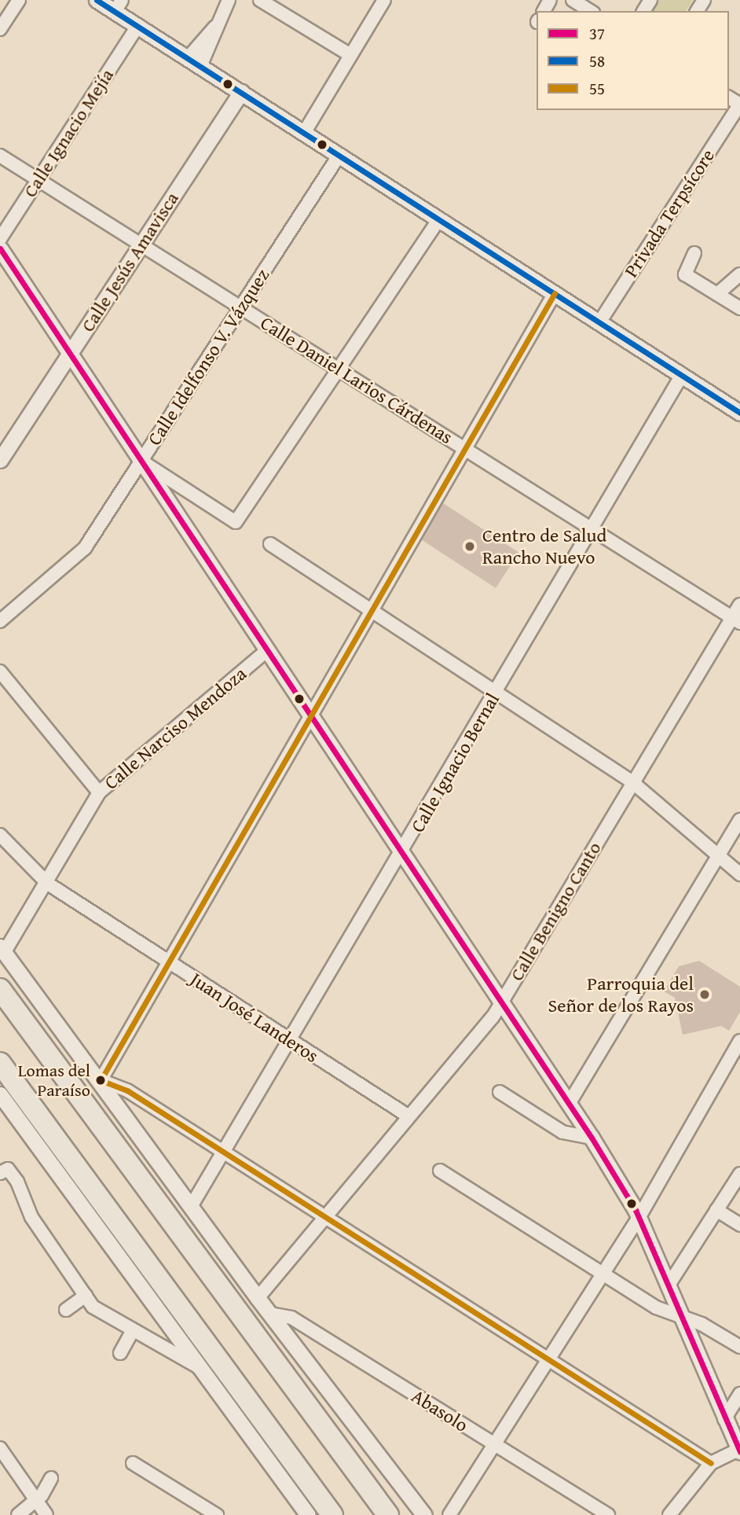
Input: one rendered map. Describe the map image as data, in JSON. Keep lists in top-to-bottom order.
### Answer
{
  "streets": {
    "street": [
      "Calle Ignacio Mejía",
      "Privada Terpsícore",
      "Calle Jesús Amavisca",
      "Calle Idelfonso V. Vázquez",
      "Calle Daniel Larios Cárdenas",
      "Calle Narciso Mendoza",
      "Calle Ignacio Bernal",
      "Calle Benigno Canto",
      "Juan José Landeros",
      "Abasolo"
    ]
  },
  "crossings": [
    ["Calle Ignacio Mejía", "Calle Daniel Larios Cárdenas"],
    ["Calle Jesús Amavisca", "Calle Daniel Larios Cárdenas"],
    ["Calle Idelfonso V. Vázquez", "Calle Daniel Larios Cárdenas"],
    ["Calle Daniel Larios Cárdenas", "Calle Ignacio Bernal"],
    ["Calle Daniel Larios Cárdenas", "Calle Benigno Canto"],
    ["Calle Narciso Mendoza", "Juan José Landeros"],
    ["Calle Ignacio Bernal", "Juan José Landeros"],
    ["Calle Benigno Canto", "Juan José Landeros"]
  ],
  "places": ["Centro de Salud Rancho Nuevo", "Parroquia del Señor de los Rayos", "Lomas del Paraíso"],
  "lines": ["transit line 58", "transit line 37", "transit line 55"],
  "legend": ["37", "58", "55"]
}
